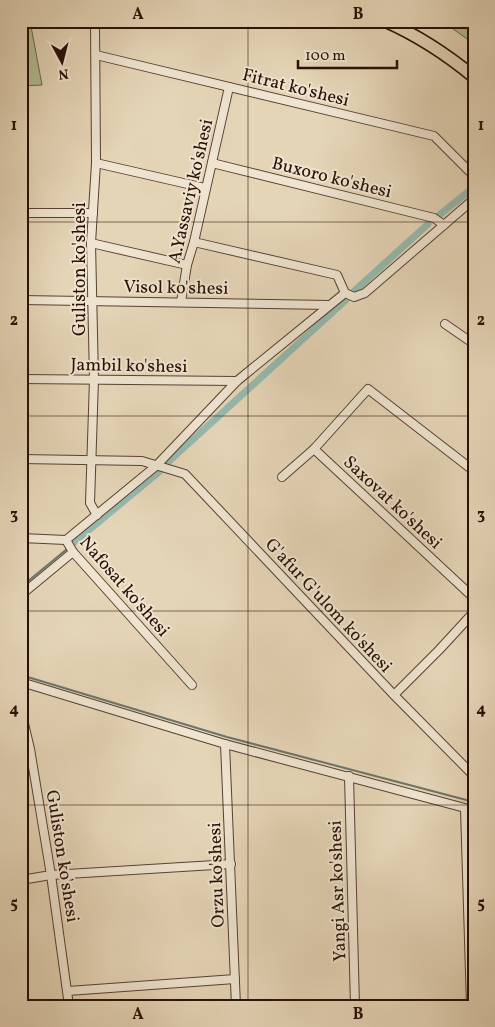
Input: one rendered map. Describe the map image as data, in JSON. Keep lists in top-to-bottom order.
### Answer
{
  "streets": {
    "street": [
      "Fitrat ko'shesi",
      "Buxoro ko'shesi",
      "A.Yassaviy ko'shesi",
      "Guliston ko'shesi",
      "Visol ko'shesi",
      "Jambil ko'shesi",
      "Saxovat ko'shesi",
      "Nafosat ko'shesi",
      "G'afur G'ulom ko'shesi",
      "Orzu ko'shesi",
      "Yangi Asr ko'shesi"
    ]
  },
  "crossings": [
    ["Fitrat ko'shesi", "A.Yassaviy ko'shesi"],
    ["Fitrat ko'shesi", "Guliston ko'shesi"],
    ["Buxoro ko'shesi", "A.Yassaviy ko'shesi"],
    ["A.Yassaviy ko'shesi", "Visol ko'shesi"],
    ["Guliston ko'shesi", "Visol ko'shesi"],
    ["Guliston ko'shesi", "Jambil ko'shesi"],
    ["Guliston ko'shesi", "G'afur G'ulom ko'shesi"]
  ],
  "scale_bar": "100 m",
  "north": "bottom",
  "grid": {
    "columns": ["A", "B"],
    "rows": [
      "1",
      "2",
      "3",
      "4",
      "5"
    ]
  }
}
